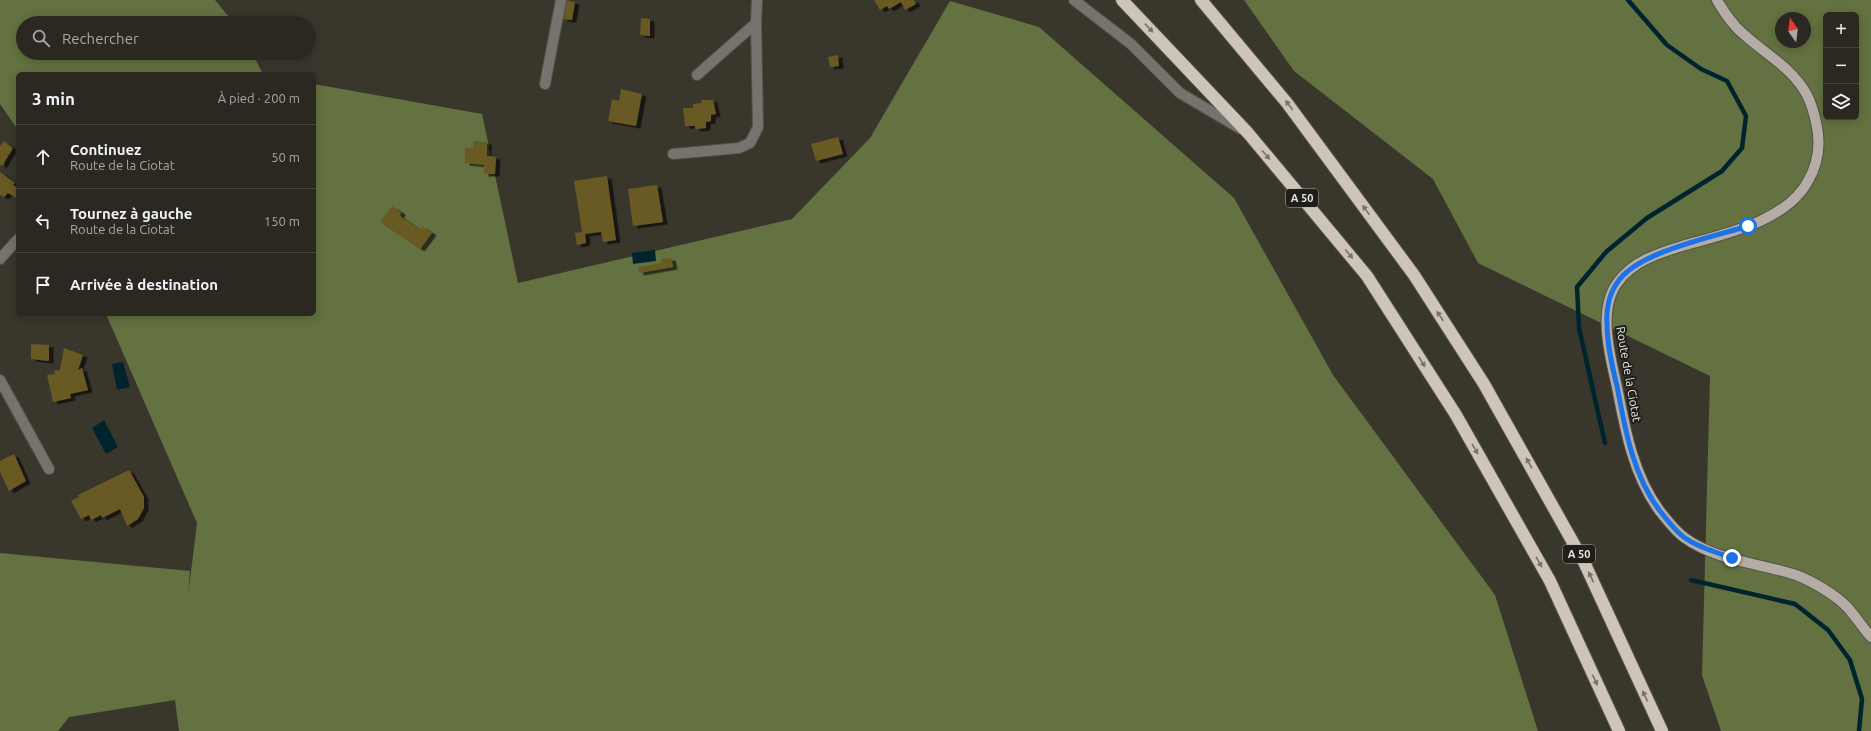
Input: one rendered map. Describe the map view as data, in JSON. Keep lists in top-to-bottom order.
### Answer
{
  "streets": {
    "highway": ["A 50"],
    "main road": ["Route de la Ciotat"]
  },
  "north": "top",
  "page": {
    "map_buttons": ["+", "−"],
    "search": "Rechercher",
    "heading": ["3 min", "À pied · 200 m"],
    "list": [
      ["Continuez", "Route de la Ciotat", "50 m"],
      ["Tournez à gauche", "Route de la Ciotat", "150 m"],
      "Arrivée à destination"
    ]
  }
}
